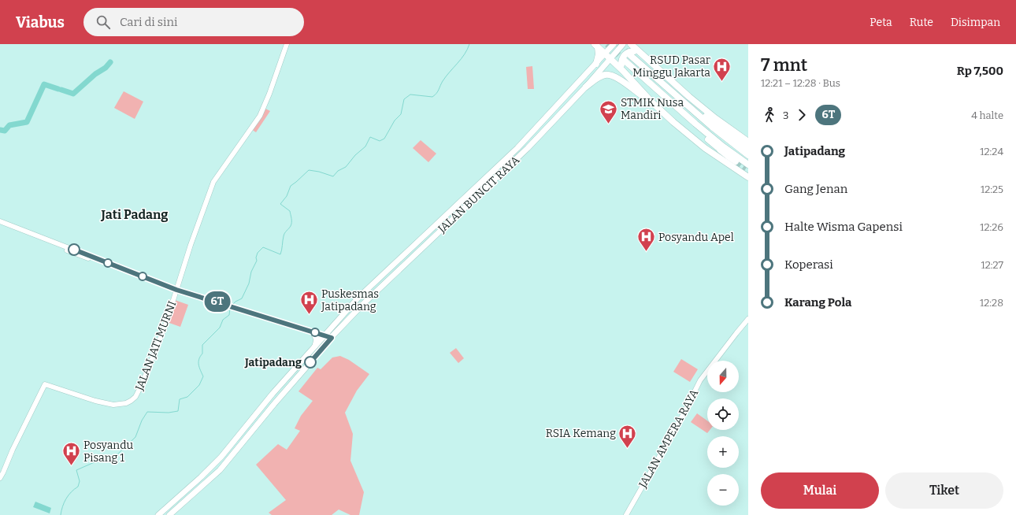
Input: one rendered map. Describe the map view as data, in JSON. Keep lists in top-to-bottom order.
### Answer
{
  "streets": {
    "main road": ["JALAN BUNCIT RAYA"],
    "street": ["JALAN JATI MURNI", "JALAN AMPERA RAYA"]
  },
  "districts": ["Jati Padang"],
  "places": {
    "hospital": [
      "RSUD Pasar Minggu Jakarta",
      "Posyandu Apel",
      "Puskesmas Jatipadang",
      "RSIA Kemang",
      "Posyandu Pisang 1"
    ],
    "school or university": ["STMIK Nusa Mandiri"],
    "other": ["Jatipadang"]
  },
  "lines": ["bus line 6T"],
  "north": "bottom",
  "page": {
    "header": "Viabus",
    "search": "Cari di sini",
    "nav": ["Peta", "Rute", "Disimpan"],
    "on_map": "6T",
    "heading": ["7 mnt", "12:21 – 12:28 · Bus", "Rp 7,500"],
    "legs": ["3", "6T", "4 halte"],
    "list": [
      {
        "name": "Jatipadang",
        "value": "12:24"
      },
      {
        "name": "Gang Jenan",
        "value": "12:25"
      },
      {
        "name": "Halte Wisma Gapensi",
        "value": "12:26"
      },
      {
        "name": "Koperasi",
        "value": "12:27"
      },
      {
        "name": "Karang Pola",
        "value": "12:28"
      }
    ],
    "map_buttons": ["+", "−"],
    "buttons": ["Mulai", "Tiket"]
  }
}
